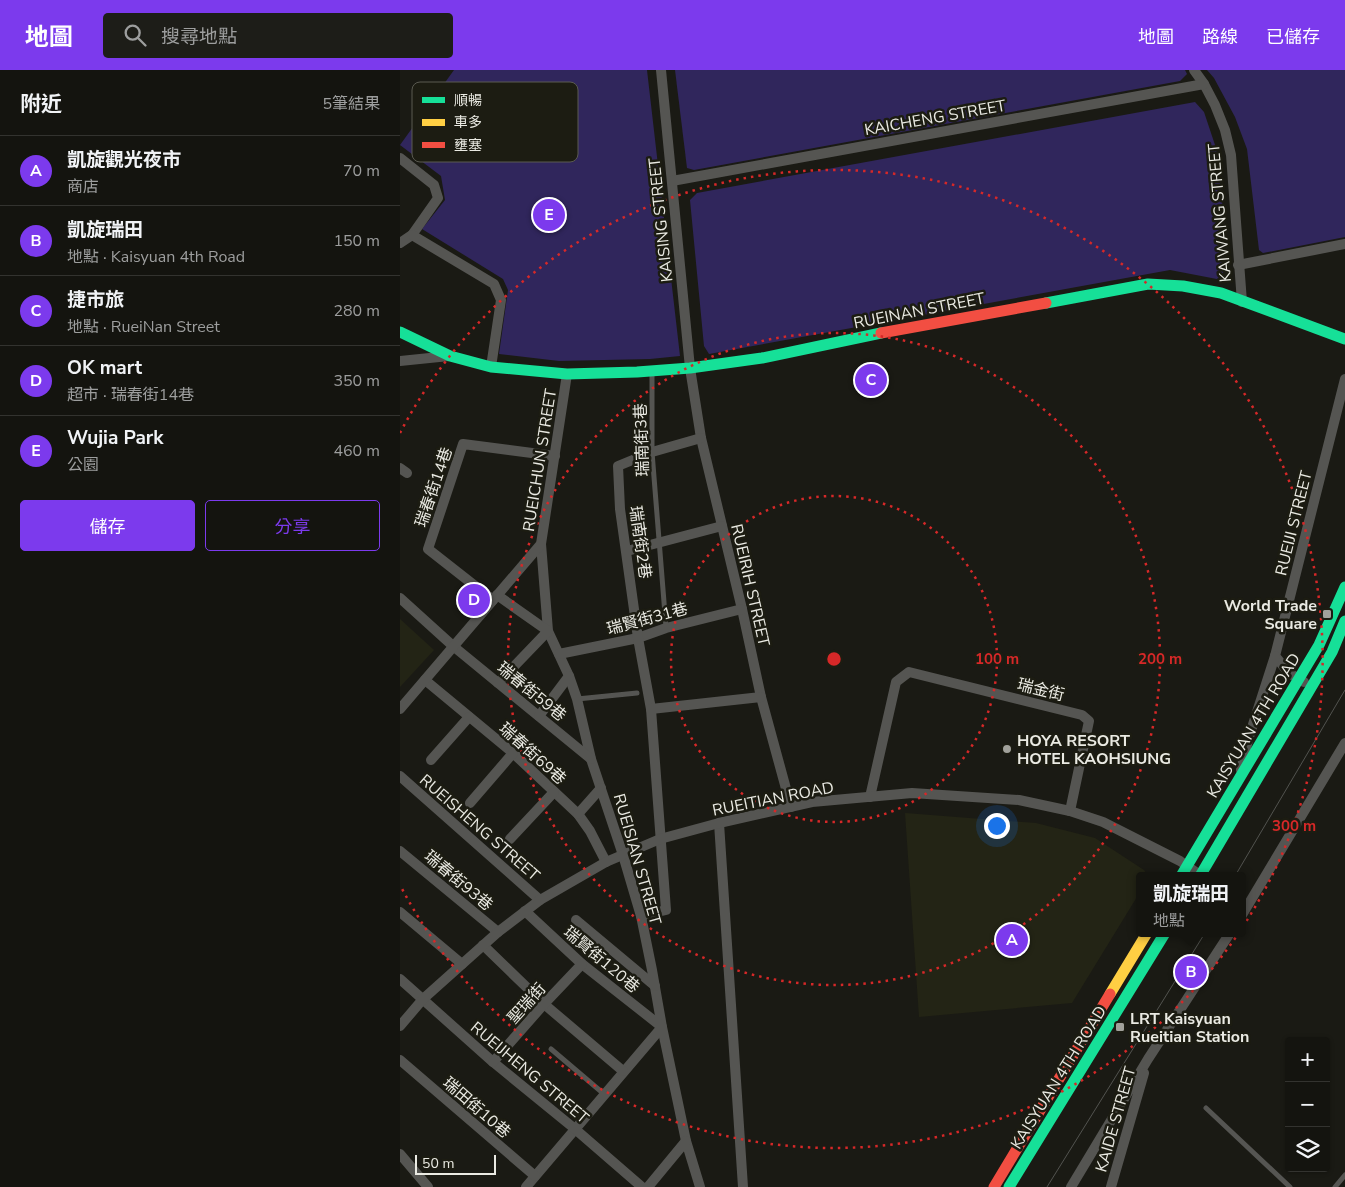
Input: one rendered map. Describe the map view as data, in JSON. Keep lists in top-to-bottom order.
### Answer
{
  "streets": {
    "street": [
      "KAICHENG STREET",
      "KAIWANG STREET",
      "KAISING STREET",
      "RUEINAN STREET",
      "RUEICHUN STREET",
      "瑞春街14巷",
      "RUEIJI STREET",
      "瑞南街2巷",
      "RUEIRIH STREET",
      "瑞賢街31巷",
      "瑞金街",
      "瑞春街59巷",
      "KAISYUAN 4TH ROAD",
      "瑞春街69巷",
      "RUEITIAN ROAD",
      "RUEISHENG STREET",
      "RUEISIAN STREET",
      "瑞春街93巷",
      "瑞賢街120巷",
      "聖瑞街",
      "RUEIJHENG STREET",
      "瑞田街10巷",
      "KAIDE STREET"
    ],
    "lane": ["瑞南街3巷"]
  },
  "crossings": [
    ["KAICHENG STREET", "KAIWANG STREET"],
    ["KAICHENG STREET", "KAISING STREET"],
    ["KAIWANG STREET", "RUEINAN STREET"],
    ["KAISING STREET", "RUEINAN STREET"],
    ["KAISING STREET", "RUEIRIH STREET"],
    ["RUEINAN STREET", "瑞南街3巷"],
    ["RUEINAN STREET", "RUEICHUN STREET"],
    ["RUEINAN STREET", "RUEIRIH STREET"],
    ["瑞南街3巷", "瑞南街2巷"],
    ["瑞南街3巷", "瑞賢街31巷"],
    ["RUEICHUN STREET", "瑞春街14巷"],
    ["RUEICHUN STREET", "瑞春街59巷"],
    ["RUEICHUN STREET", "瑞春街69巷"],
    ["RUEICHUN STREET", "RUEISIAN STREET"],
    ["瑞南街2巷", "RUEIRIH STREET"],
    ["瑞南街2巷", "瑞賢街31巷"],
    ["瑞南街2巷", "RUEITIAN ROAD"],
    ["瑞南街2巷", "RUEISIAN STREET"],
    ["RUEIRIH STREET", "瑞賢街31巷"],
    ["RUEIRIH STREET", "RUEITIAN ROAD"],
    ["瑞賢街31巷", "RUEISIAN STREET"],
    ["瑞金街", "RUEITIAN ROAD"],
    ["瑞春街59巷", "RUEISIAN STREET"],
    ["KAISYUAN 4TH ROAD", "RUEITIAN ROAD"],
    ["瑞春街69巷", "RUEITIAN ROAD"],
    ["RUEITIAN ROAD", "RUEISHENG STREET"],
    ["RUEITIAN ROAD", "RUEISIAN STREET"],
    ["RUEITIAN ROAD", "瑞春街93巷"],
    ["RUEITIAN ROAD", "瑞賢街120巷"],
    ["RUEITIAN ROAD", "RUEIJHENG STREET"],
    ["RUEISIAN STREET", "瑞賢街120巷"],
    ["瑞賢街120巷", "聖瑞街"],
    ["聖瑞街", "RUEIJHENG STREET"]
  ],
  "places": {
    "transit": ["World Trade Square", "LRT Kaisyuan Rueitian Station"],
    "other": ["HOYA RESORT HOTEL KAOHSIUNG"]
  },
  "legend": ["順暢", "車多", "壅塞"],
  "scale_bar": "50 m",
  "page": {
    "header": "地圖",
    "search": "搜尋地點",
    "nav": ["地圖", "路線", "已儲存"],
    "heading": ["附近", "5筆結果"],
    "list": [
      {
        "mark": "A",
        "name": "凱旋觀光夜市",
        "note": "商店",
        "value": "70 m"
      },
      {
        "mark": "B",
        "name": "凱旋瑞田",
        "note": "地點 · Kaisyuan 4th Road",
        "value": "150 m"
      },
      {
        "mark": "C",
        "name": "捷市旅",
        "note": "地點 · RueiNan Street",
        "value": "280 m"
      },
      {
        "mark": "D",
        "name": "OK mart",
        "note": "超市 · 瑞春街14巷",
        "value": "350 m"
      },
      {
        "mark": "E",
        "name": "Wujia Park",
        "note": "公園",
        "value": "460 m"
      }
    ],
    "pins": [
      "E",
      "C",
      "D",
      "A",
      "B"
    ],
    "buttons": ["儲存", "分享"],
    "popup": ["凱旋瑞田", "地點"],
    "map_buttons": ["+", "−"],
    "scale": "50 m"
  },
  "rings": ["100 m", "200 m", "300 m"]
}
